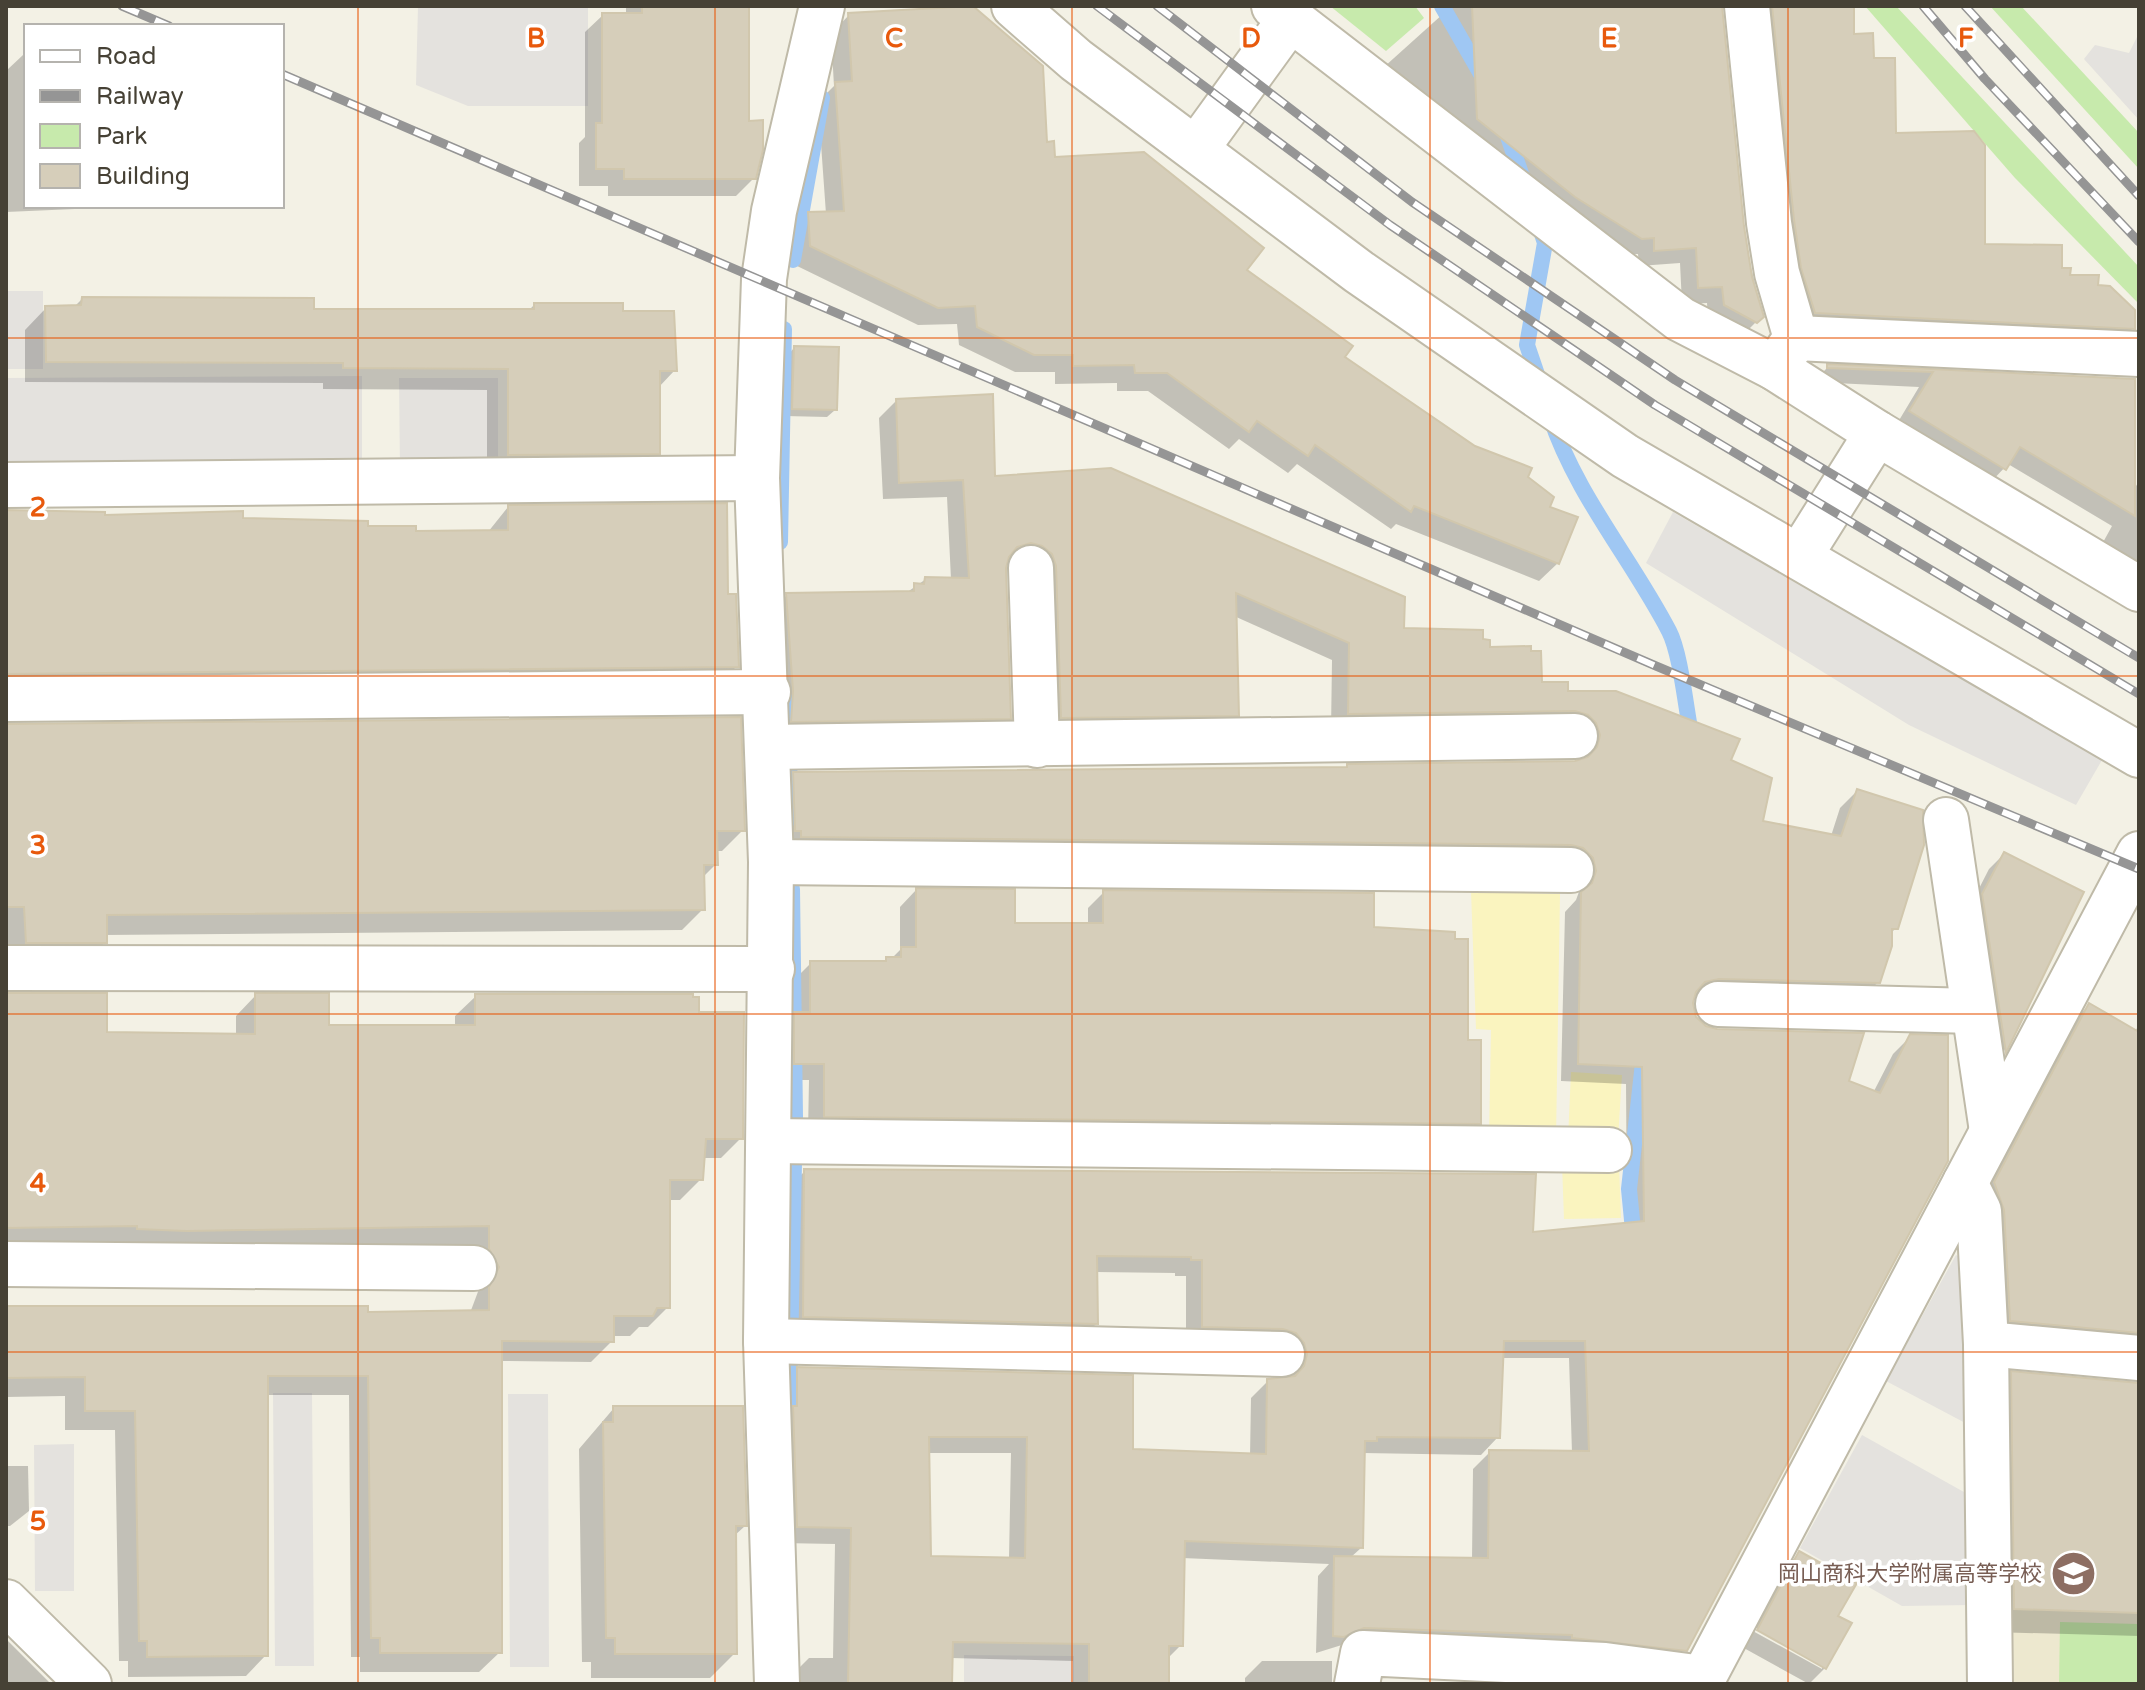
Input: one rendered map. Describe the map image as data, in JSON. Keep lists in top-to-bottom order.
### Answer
{
  "places": {
    "school or university": ["岡山商科大学附属高等学校"]
  },
  "legend": [
    "Road",
    "Railway",
    "Park",
    "Building"
  ],
  "grid": {
    "columns": [
      "B",
      "C",
      "D",
      "E",
      "F"
    ],
    "rows": [
      "2",
      "3",
      "4",
      "5"
    ]
  }
}
